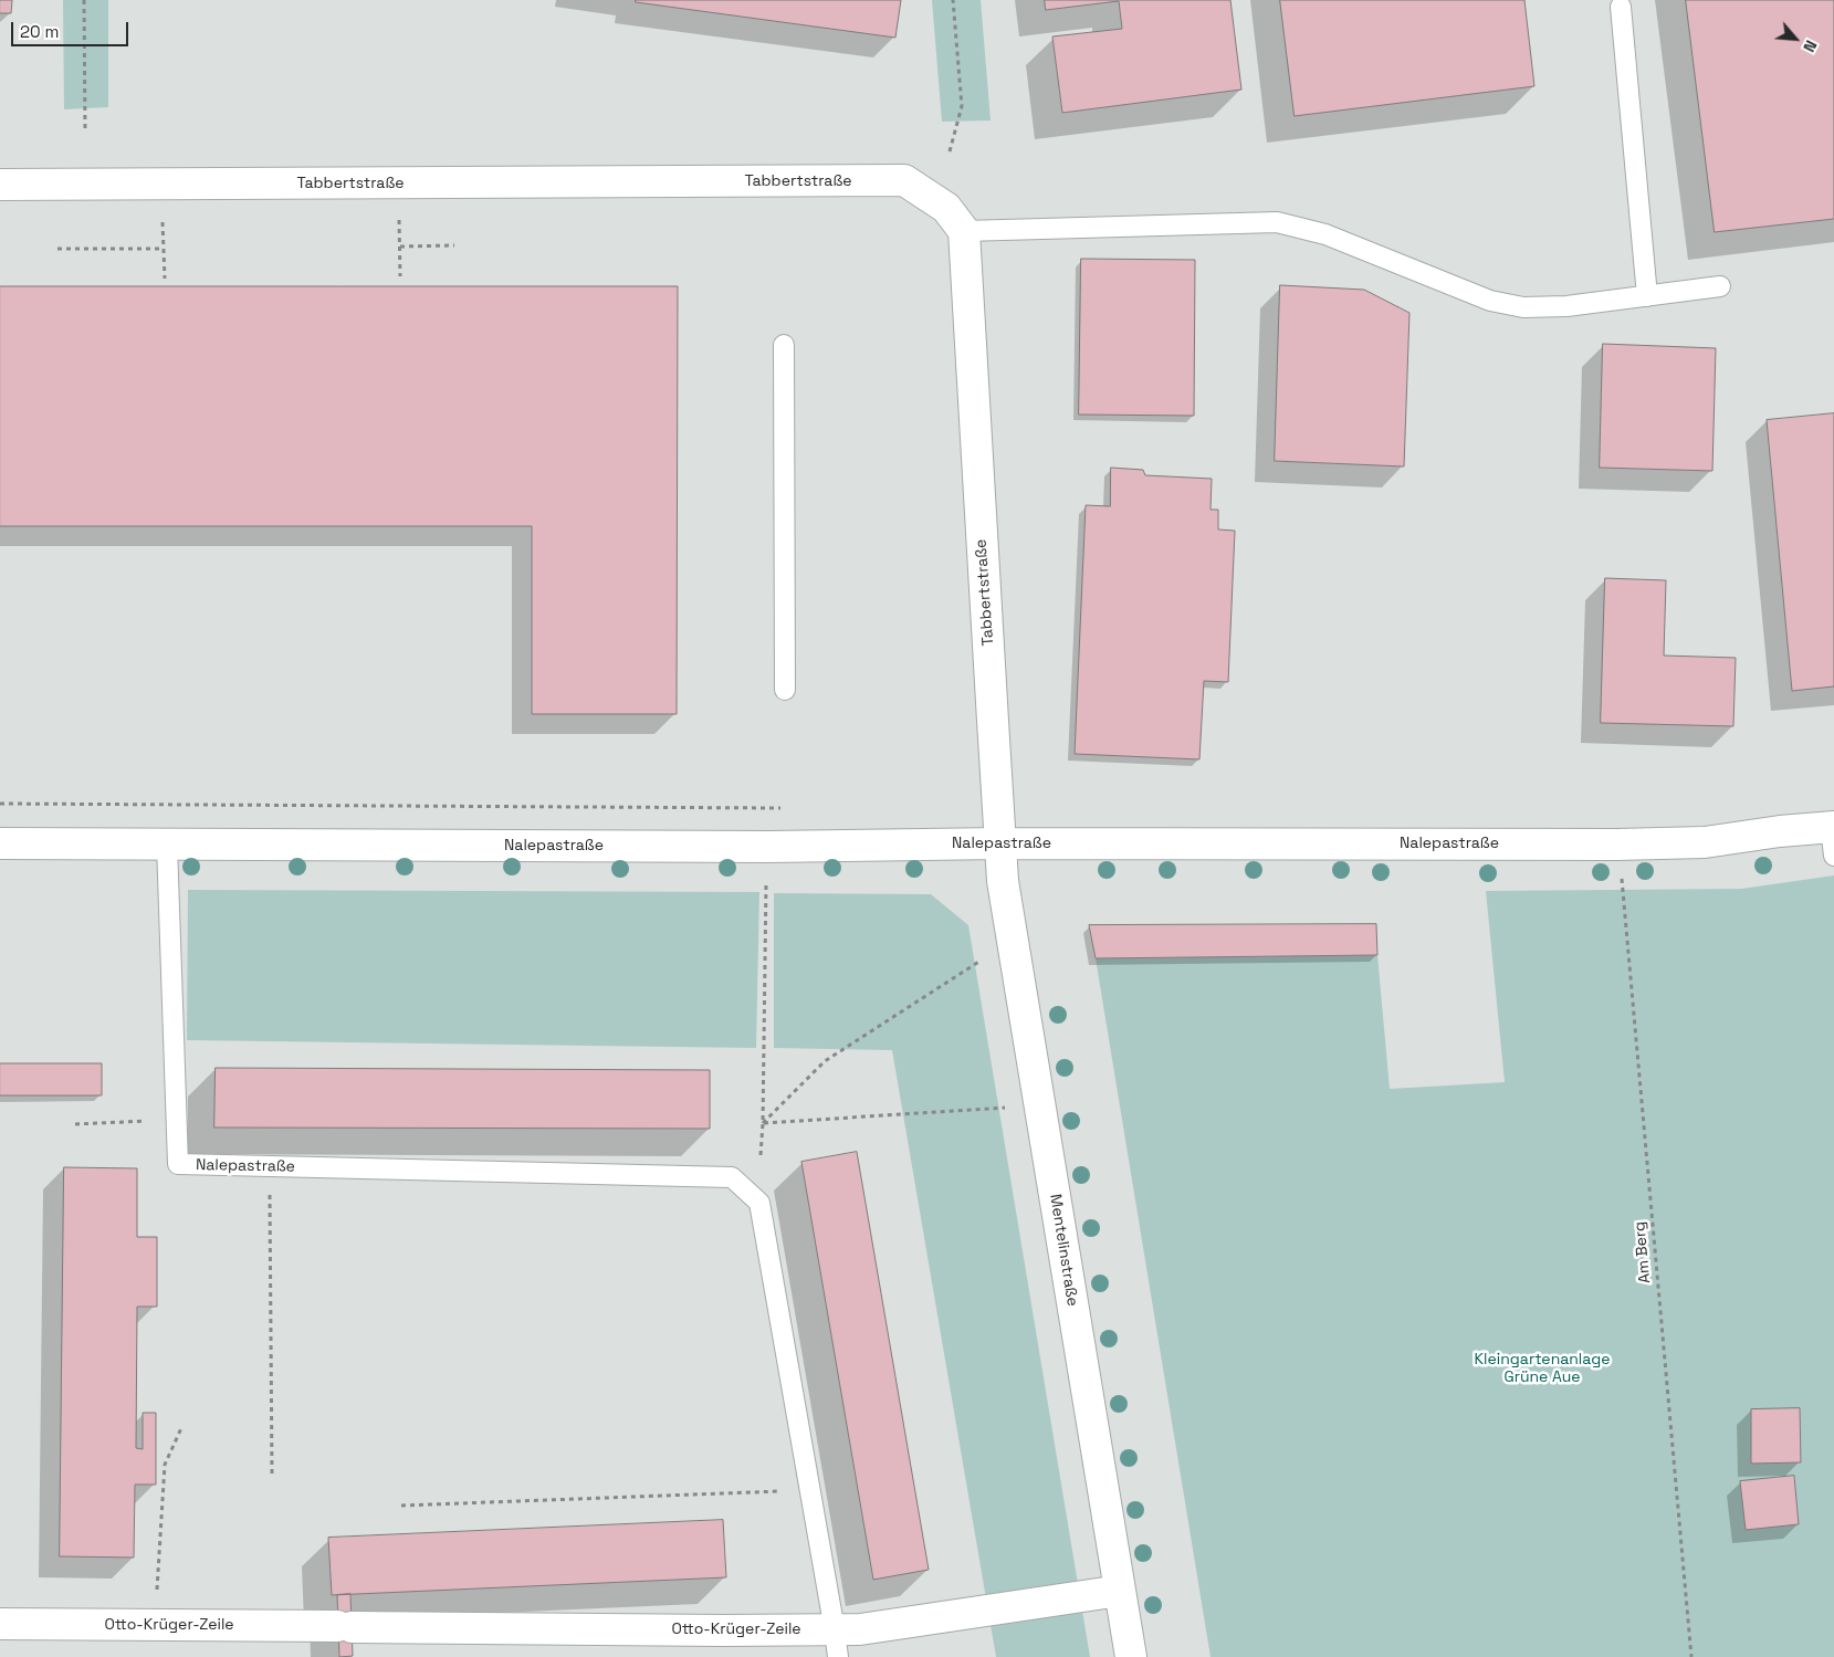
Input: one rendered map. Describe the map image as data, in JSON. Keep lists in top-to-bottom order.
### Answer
{
  "streets": {
    "street": [
      "Tabbertstraße",
      "Nalepastraße",
      "Mentelinstraße",
      "Otto-Krüger-Zeile"
    ],
    "path": ["Am Berg"]
  },
  "crossings": [
    ["Tabbertstraße", "Nalepastraße"],
    ["Tabbertstraße", "Mentelinstraße"],
    ["Nalepastraße", "Mentelinstraße"],
    ["Nalepastraße", "Am Berg"],
    ["Nalepastraße", "Otto-Krüger-Zeile"],
    ["Mentelinstraße", "Otto-Krüger-Zeile"]
  ],
  "parks": ["Kleingartenanlage Grüne Aue"],
  "scale_bar": "20 m",
  "north": "bottom right"
}
